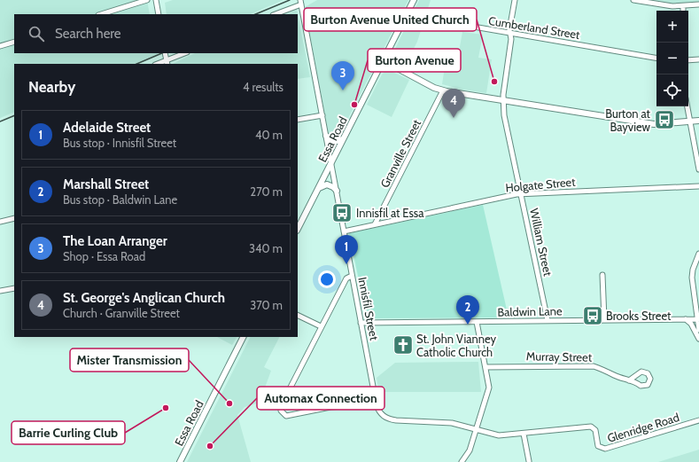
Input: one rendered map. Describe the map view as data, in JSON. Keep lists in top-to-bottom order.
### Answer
{
  "streets": {
    "main road": ["Essa Road"],
    "street": [
      "Cumberland Street",
      "Granville Street",
      "Holgate Street",
      "William Street",
      "Innisfil Street",
      "Baldwin Lane",
      "Murray Street",
      "Glenridge Road"
    ]
  },
  "crossings": [
    ["Cumberland Street", "Essa Road"],
    ["Cumberland Street", "William Street"],
    ["Essa Road", "Innisfil Street"],
    ["Granville Street", "Holgate Street"],
    ["Holgate Street", "William Street"],
    ["Holgate Street", "Innisfil Street"],
    ["William Street", "Baldwin Lane"],
    ["Innisfil Street", "Baldwin Lane"],
    ["Innisfil Street", "Glenridge Road"]
  ],
  "places": {
    "other": [
      "Burton Avenue United Church",
      "Burton Avenue",
      "Mister Transmission",
      "Barrie Curling Club",
      "Automax Connection"
    ],
    "bus stop": ["Burton at Bayview", "Innisfil at Essa", "Brooks Street"],
    "church": ["St. John Vianney Catholic Church"]
  },
  "page": {
    "map_buttons": ["+", "−"],
    "search": "Search here",
    "pins": [
      "3",
      "4",
      "1",
      "2"
    ],
    "heading": ["Nearby", "4 results"],
    "list": [
      {
        "mark": "1",
        "name": "Adelaide Street",
        "note": "Bus stop · Innisfil Street",
        "value": "40 m"
      },
      {
        "mark": "2",
        "name": "Marshall Street",
        "note": "Bus stop · Baldwin Lane",
        "value": "270 m"
      },
      {
        "mark": "3",
        "name": "The Loan Arranger",
        "note": "Shop · Essa Road",
        "value": "340 m"
      },
      {
        "mark": "4",
        "name": "St. George's Anglican Church",
        "note": "Church · Granville Street",
        "value": "370 m"
      }
    ]
  }
}
